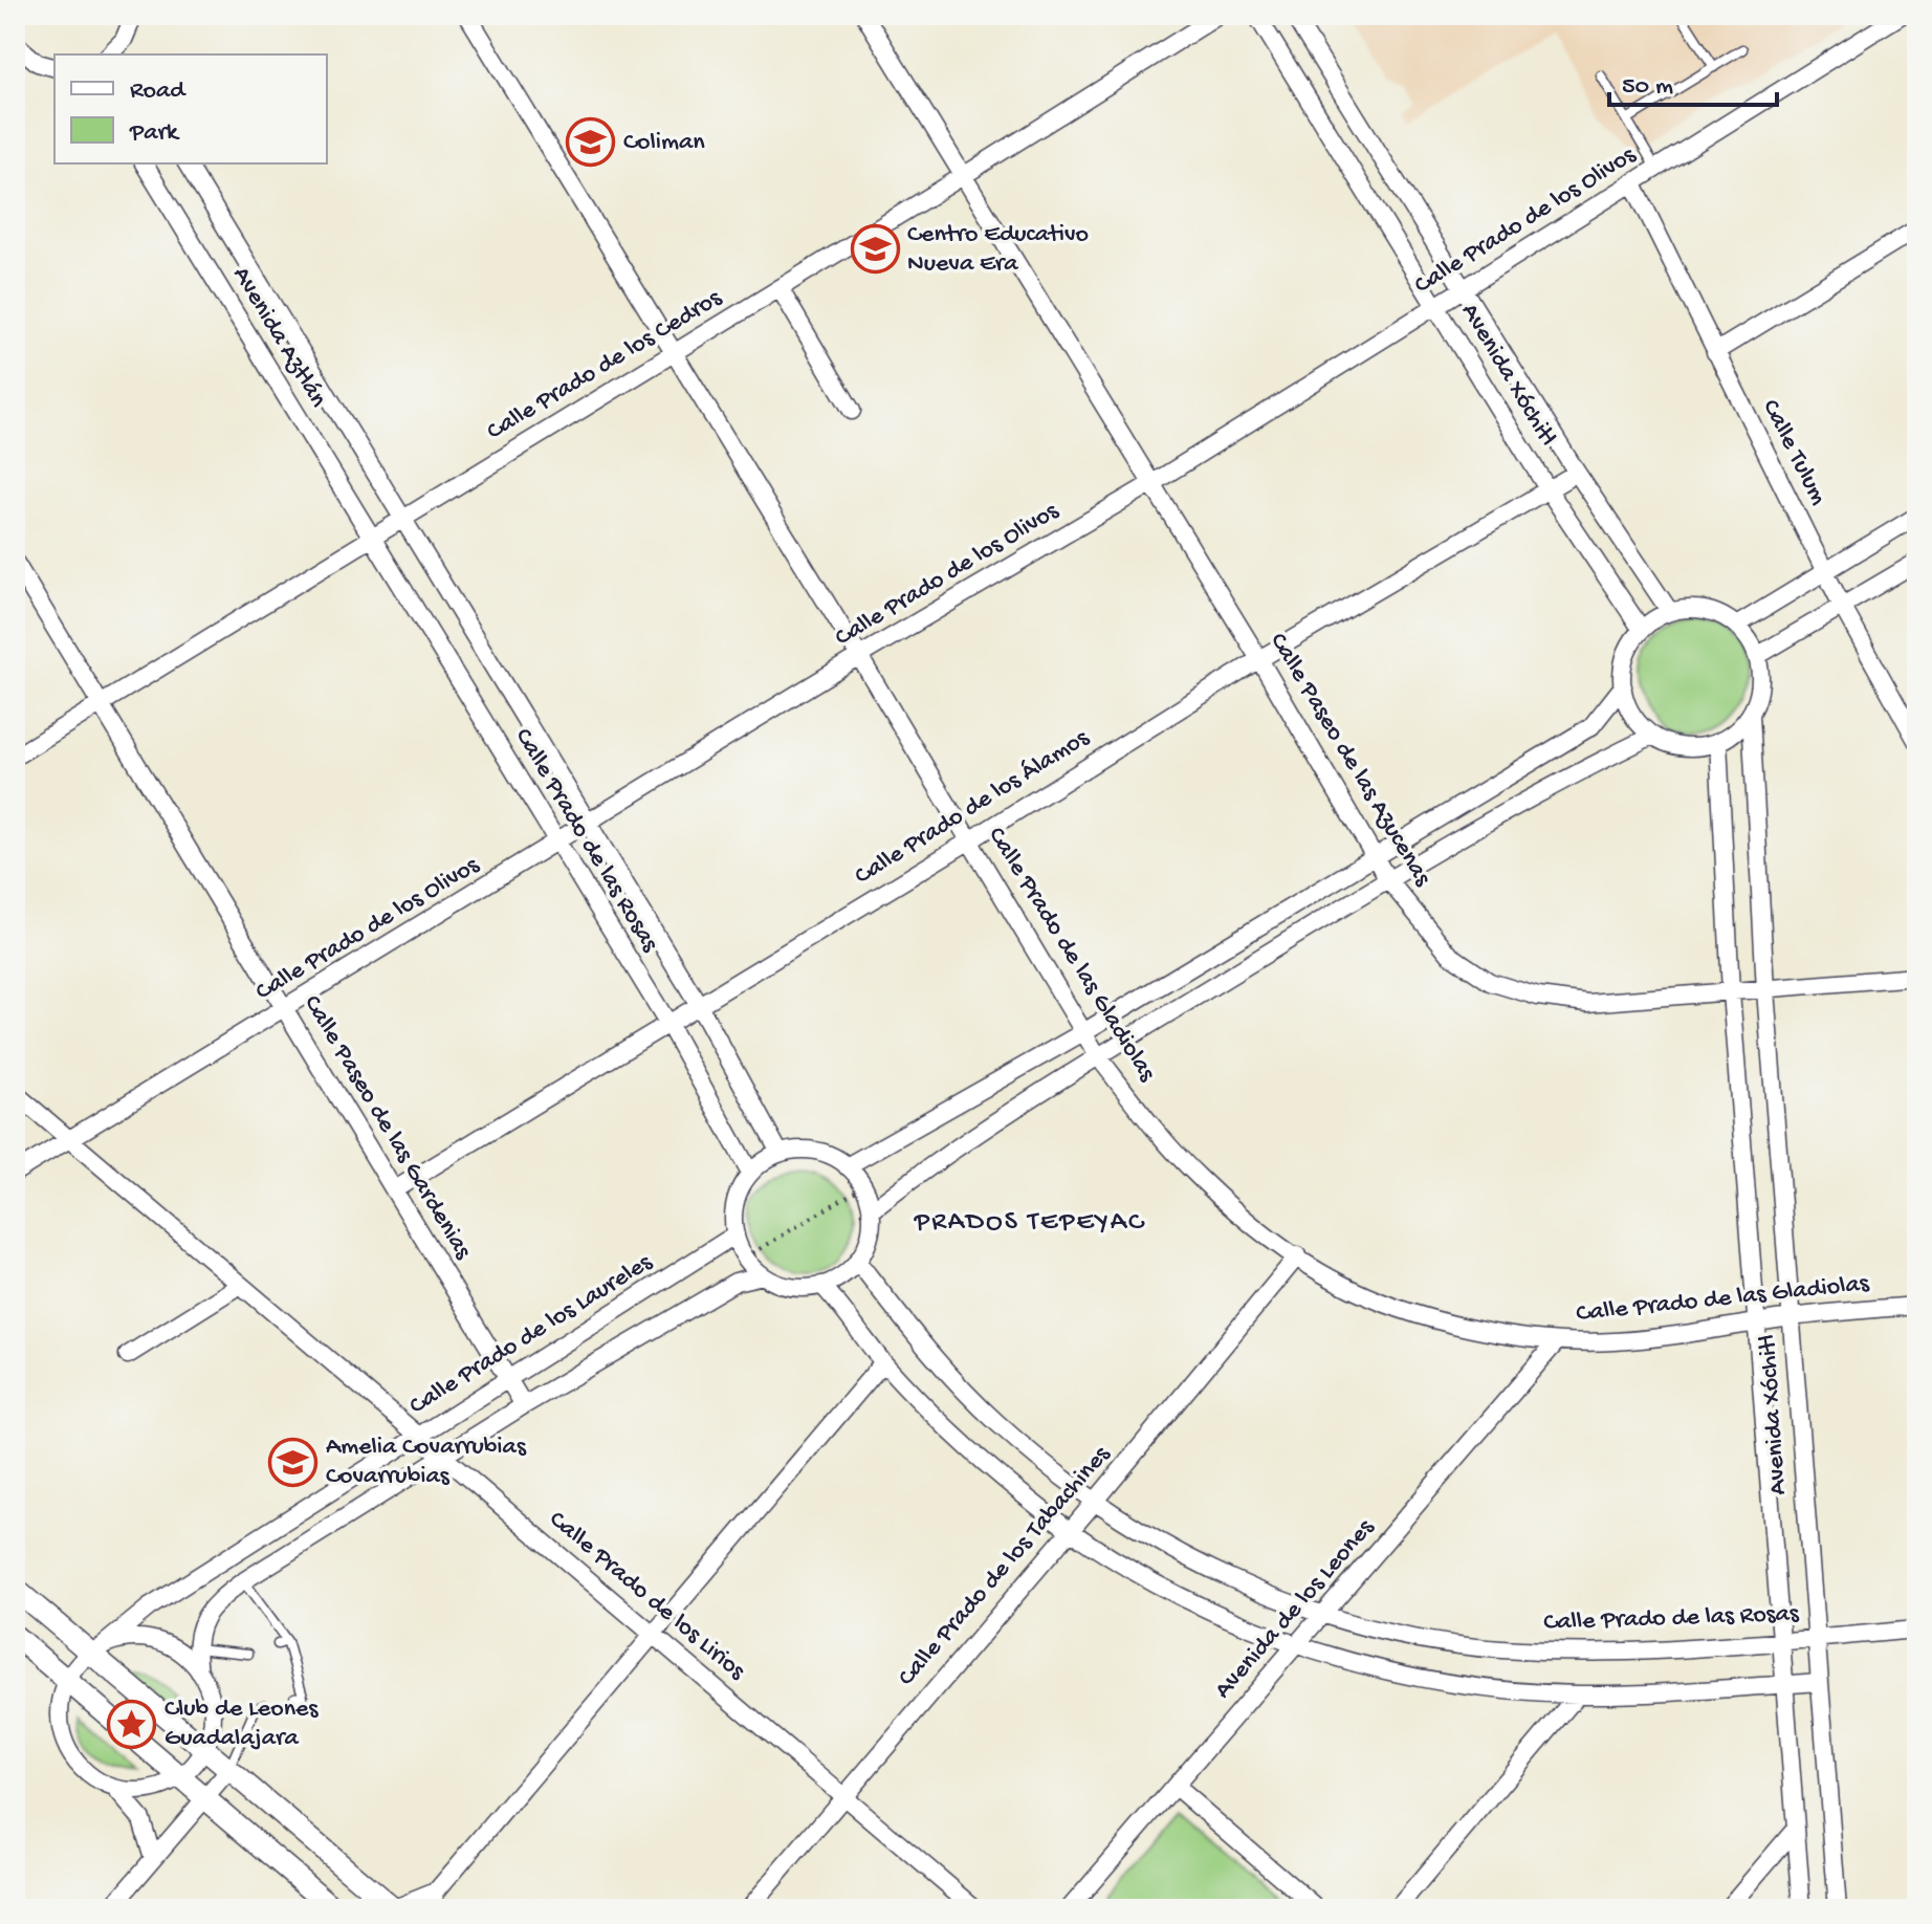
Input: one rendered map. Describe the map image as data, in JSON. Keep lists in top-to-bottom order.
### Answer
{
  "streets": {
    "street": [
      "Calle Prado de los Olivos",
      "Avenida Aztlán",
      "Calle Prado de los Cedros",
      "Avenida Xóchitl",
      "Calle Tulum",
      "Calle Paseo de las Azucenas",
      "Calle Prado de los Álamos",
      "Calle Prado de las Rosas",
      "Calle Prado de las Gladiolas",
      "Calle Paseo de las Gardenias",
      "Calle Prado de los Laureles",
      "Calle Prado de los Tabachines",
      "Calle Prado de los Lirios",
      "Avenida de los Leones"
    ]
  },
  "crossings": [
    ["Calle Prado de los Olivos", "Avenida Xóchitl"],
    ["Calle Prado de los Olivos", "Calle Tulum"],
    ["Calle Prado de los Olivos", "Calle Paseo de las Azucenas"],
    ["Calle Prado de los Olivos", "Calle Prado de las Rosas"],
    ["Calle Prado de los Olivos", "Calle Prado de las Gladiolas"],
    ["Calle Prado de los Olivos", "Calle Paseo de las Gardenias"],
    ["Calle Prado de los Olivos", "Calle Prado de los Lirios"],
    ["Avenida Aztlán", "Calle Prado de los Cedros"],
    ["Avenida Aztlán", "Calle Prado de las Rosas"],
    ["Calle Prado de los Cedros", "Calle Paseo de las Azucenas"],
    ["Calle Prado de los Cedros", "Calle Prado de las Rosas"],
    ["Calle Prado de los Cedros", "Calle Prado de las Gladiolas"],
    ["Calle Prado de los Cedros", "Calle Paseo de las Gardenias"],
    ["Avenida Xóchitl", "Calle Paseo de las Azucenas"],
    ["Avenida Xóchitl", "Calle Prado de los Álamos"],
    ["Avenida Xóchitl", "Calle Prado de las Rosas"],
    ["Avenida Xóchitl", "Calle Prado de las Gladiolas"],
    ["Calle Paseo de las Azucenas", "Calle Prado de los Álamos"],
    ["Calle Prado de los Álamos", "Calle Prado de las Rosas"],
    ["Calle Prado de los Álamos", "Calle Prado de las Gladiolas"],
    ["Calle Prado de los Álamos", "Calle Paseo de las Gardenias"],
    ["Calle Prado de las Rosas", "Calle Prado de los Tabachines"],
    ["Calle Prado de las Rosas", "Avenida de los Leones"],
    ["Calle Prado de las Gladiolas", "Calle Prado de los Tabachines"],
    ["Calle Prado de las Gladiolas", "Avenida de los Leones"],
    ["Calle Paseo de las Gardenias", "Calle Prado de los Laureles"],
    ["Calle Prado de los Laureles", "Calle Prado de los Lirios"],
    ["Calle Prado de los Tabachines", "Calle Prado de los Lirios"]
  ],
  "districts": ["PRADOS TEPEYAC"],
  "places": {
    "school or university": ["Coliman", "Centro Educativo Nueva Era", "Amelia Covarrubias Covarrubias"],
    "place": ["Club de Leones Guadalajara"]
  },
  "legend": ["Road", "Park"],
  "scale_bar": "50 m"
}
